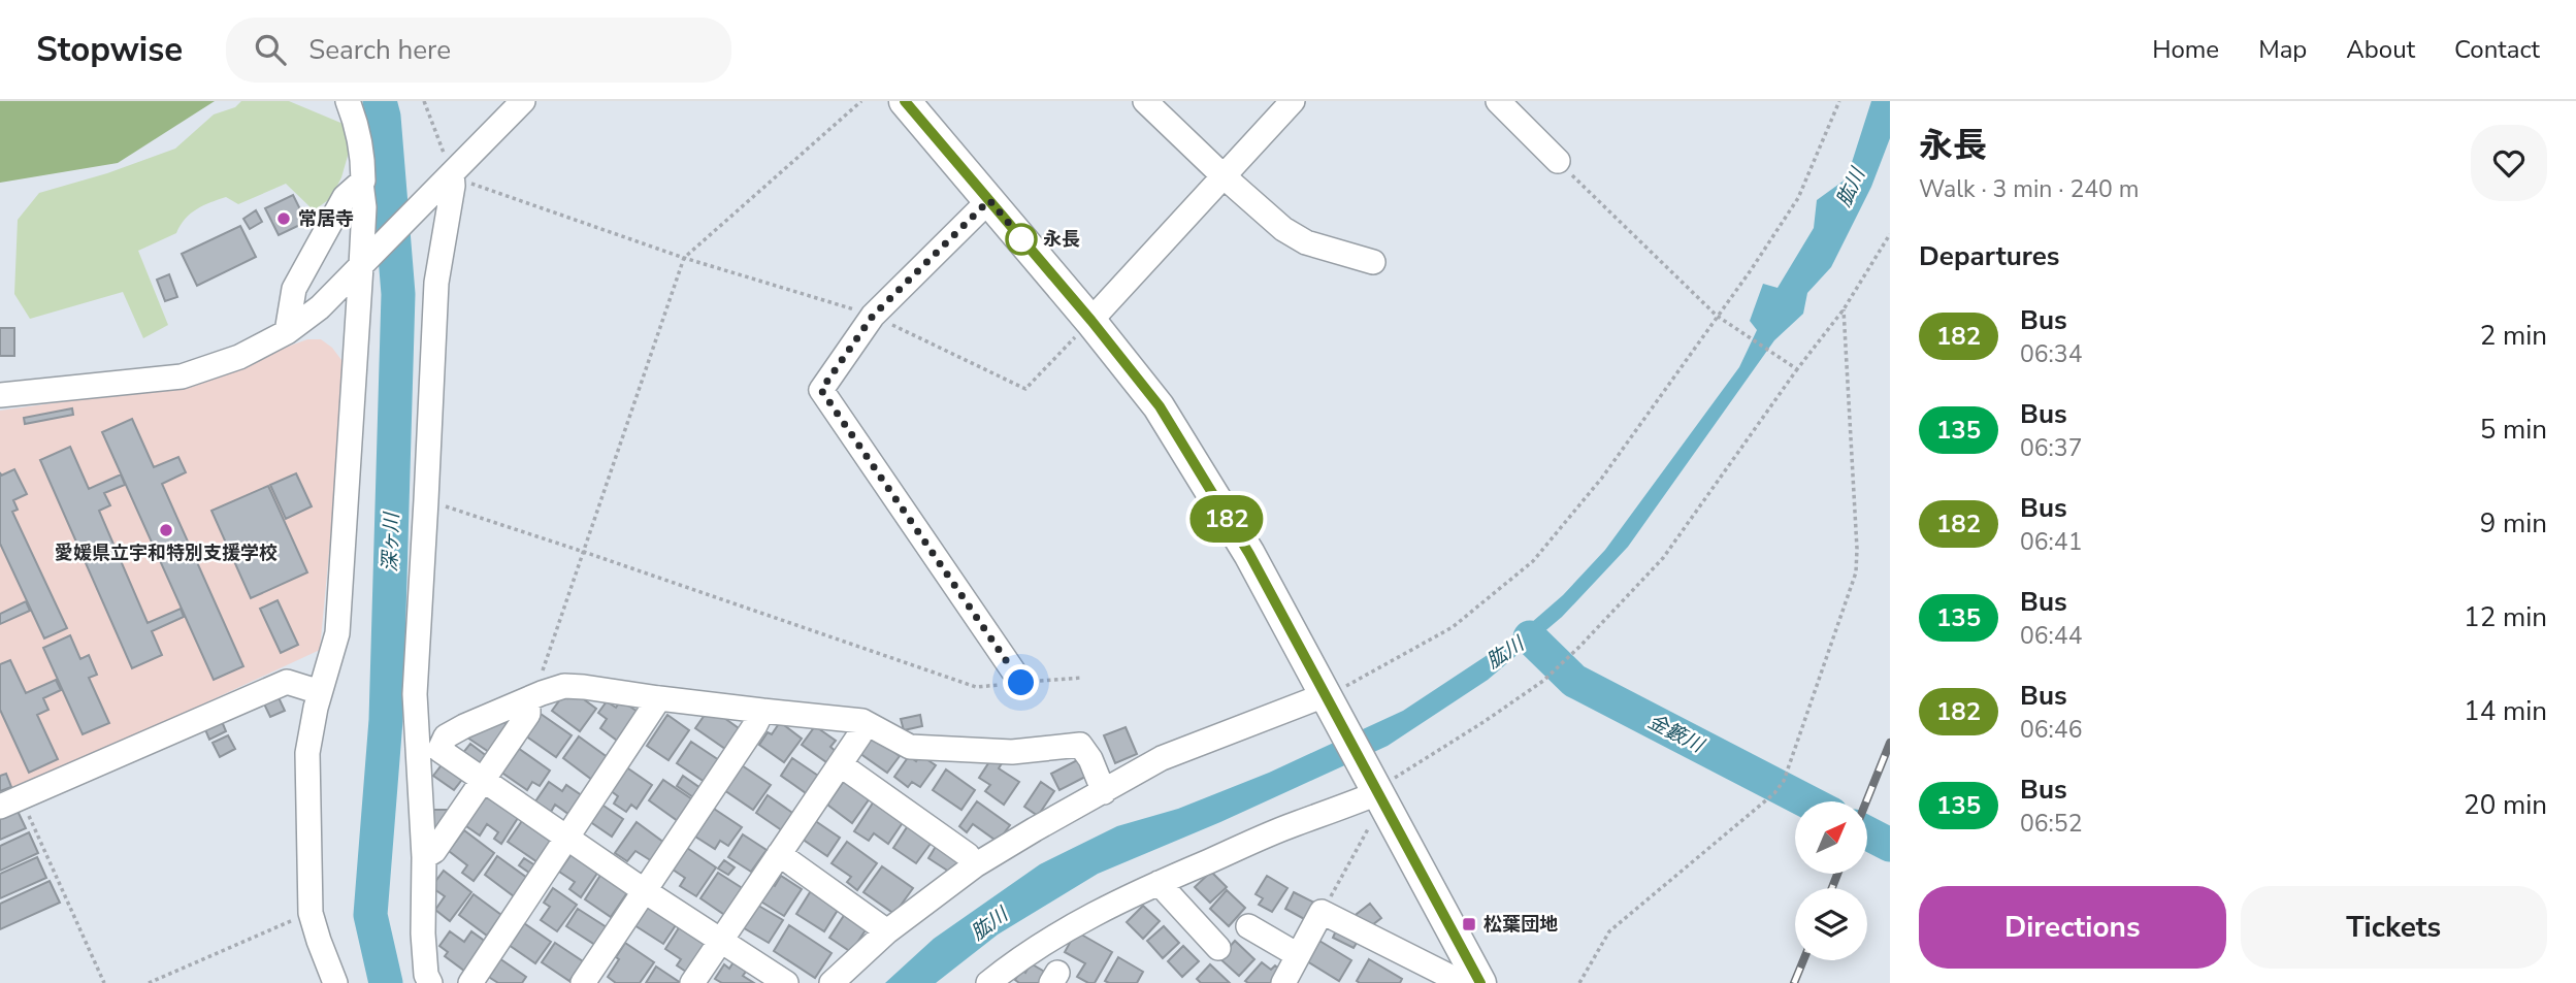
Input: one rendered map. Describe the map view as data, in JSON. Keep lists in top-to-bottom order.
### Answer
{
  "water": ["肱川", "深ヶ川", "金籔川"],
  "places": {
    "other": ["常居寺", "永長", "愛媛県立宇和特別支援学校"],
    "transit": ["松葉団地"]
  },
  "lines": ["bus line 182"],
  "north": "top right",
  "page": {
    "header": "Stopwise",
    "search": "Search here",
    "nav": [
      "Home",
      "Map",
      "About",
      "Contact"
    ],
    "on_map": "182",
    "heading": [
      ["永長", "Walk · 3 min · 240 m"],
      "Departures"
    ],
    "list": [
      {
        "mark": "182",
        "name": "Bus",
        "note": "06:34",
        "value": "2 min"
      },
      {
        "mark": "135",
        "name": "Bus",
        "note": "06:37",
        "value": "5 min"
      },
      {
        "mark": "182",
        "name": "Bus",
        "note": "06:41",
        "value": "9 min"
      },
      {
        "mark": "135",
        "name": "Bus",
        "note": "06:44",
        "value": "12 min"
      },
      {
        "mark": "182",
        "name": "Bus",
        "note": "06:46",
        "value": "14 min"
      },
      {
        "mark": "135",
        "name": "Bus",
        "note": "06:52",
        "value": "20 min"
      }
    ],
    "buttons": ["Directions", "Tickets"]
  }
}
